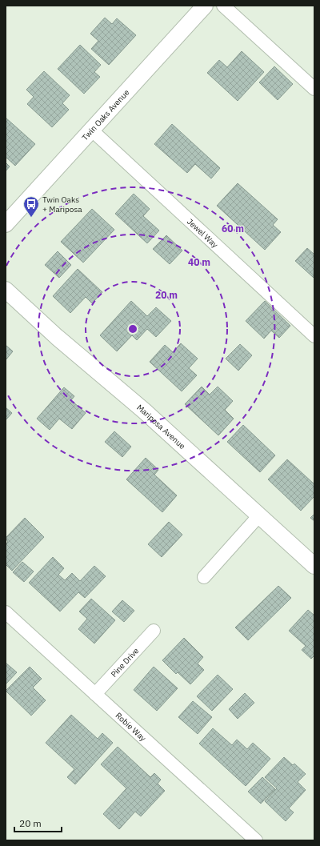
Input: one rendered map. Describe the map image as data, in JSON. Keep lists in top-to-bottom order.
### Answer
{
  "streets": {
    "street": [
      "Twin Oaks Avenue",
      "Jewel Way",
      "Mariposa Avenue",
      "Pine Drive",
      "Robie Way"
    ]
  },
  "crossings": [
    ["Twin Oaks Avenue", "Jewel Way"],
    ["Pine Drive", "Robie Way"]
  ],
  "places": {
    "bus stop": ["Twin Oaks + Mariposa"]
  },
  "scale_bar": "20 m",
  "rings": ["60 m", "40 m", "20 m"]
}
